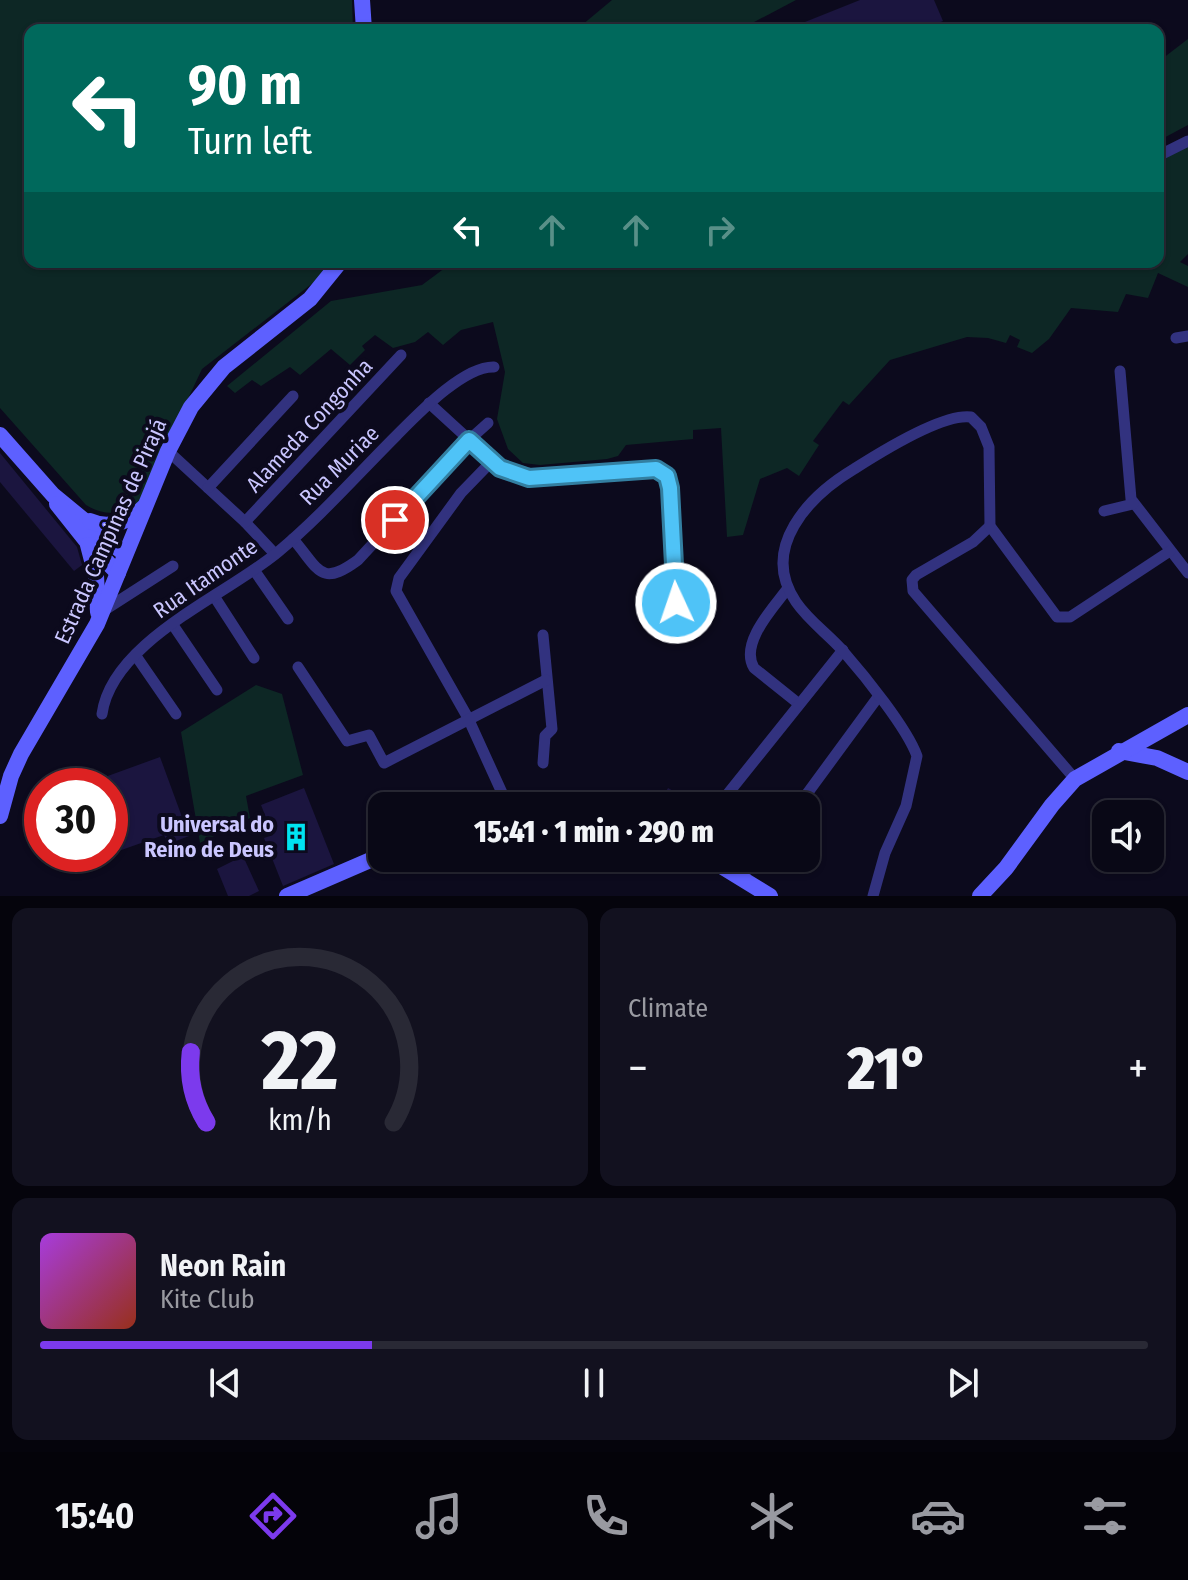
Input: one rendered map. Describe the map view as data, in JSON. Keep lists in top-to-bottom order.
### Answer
{
  "streets": {
    "main road": ["Estrada Campinas de Pirajá"],
    "street": ["Alameda Congonha", "Rua Muriae", "Rua Itamonte"]
  },
  "crossings": [
    ["Alameda Congonha", "Rua Itamonte"],
    ["Rua Muriae", "Rua Itamonte"],
    ["Estrada Campinas de Pirajá", "Rua Itamonte"]
  ],
  "places": {
    "building": ["Universal do Reino de Deus"]
  },
  "page": {
    "turn": ["90 m", "Turn left"],
    "limit": "30",
    "trip": "15:41 · 1 min · 290 m",
    "tile": "Climate",
    "heat": ["−", "21°", "+"],
    "song": ["Neon Rain", "Kite Club"],
    "tabs": "15:40",
    "gauge": ["22", "km/h"]
  }
}
